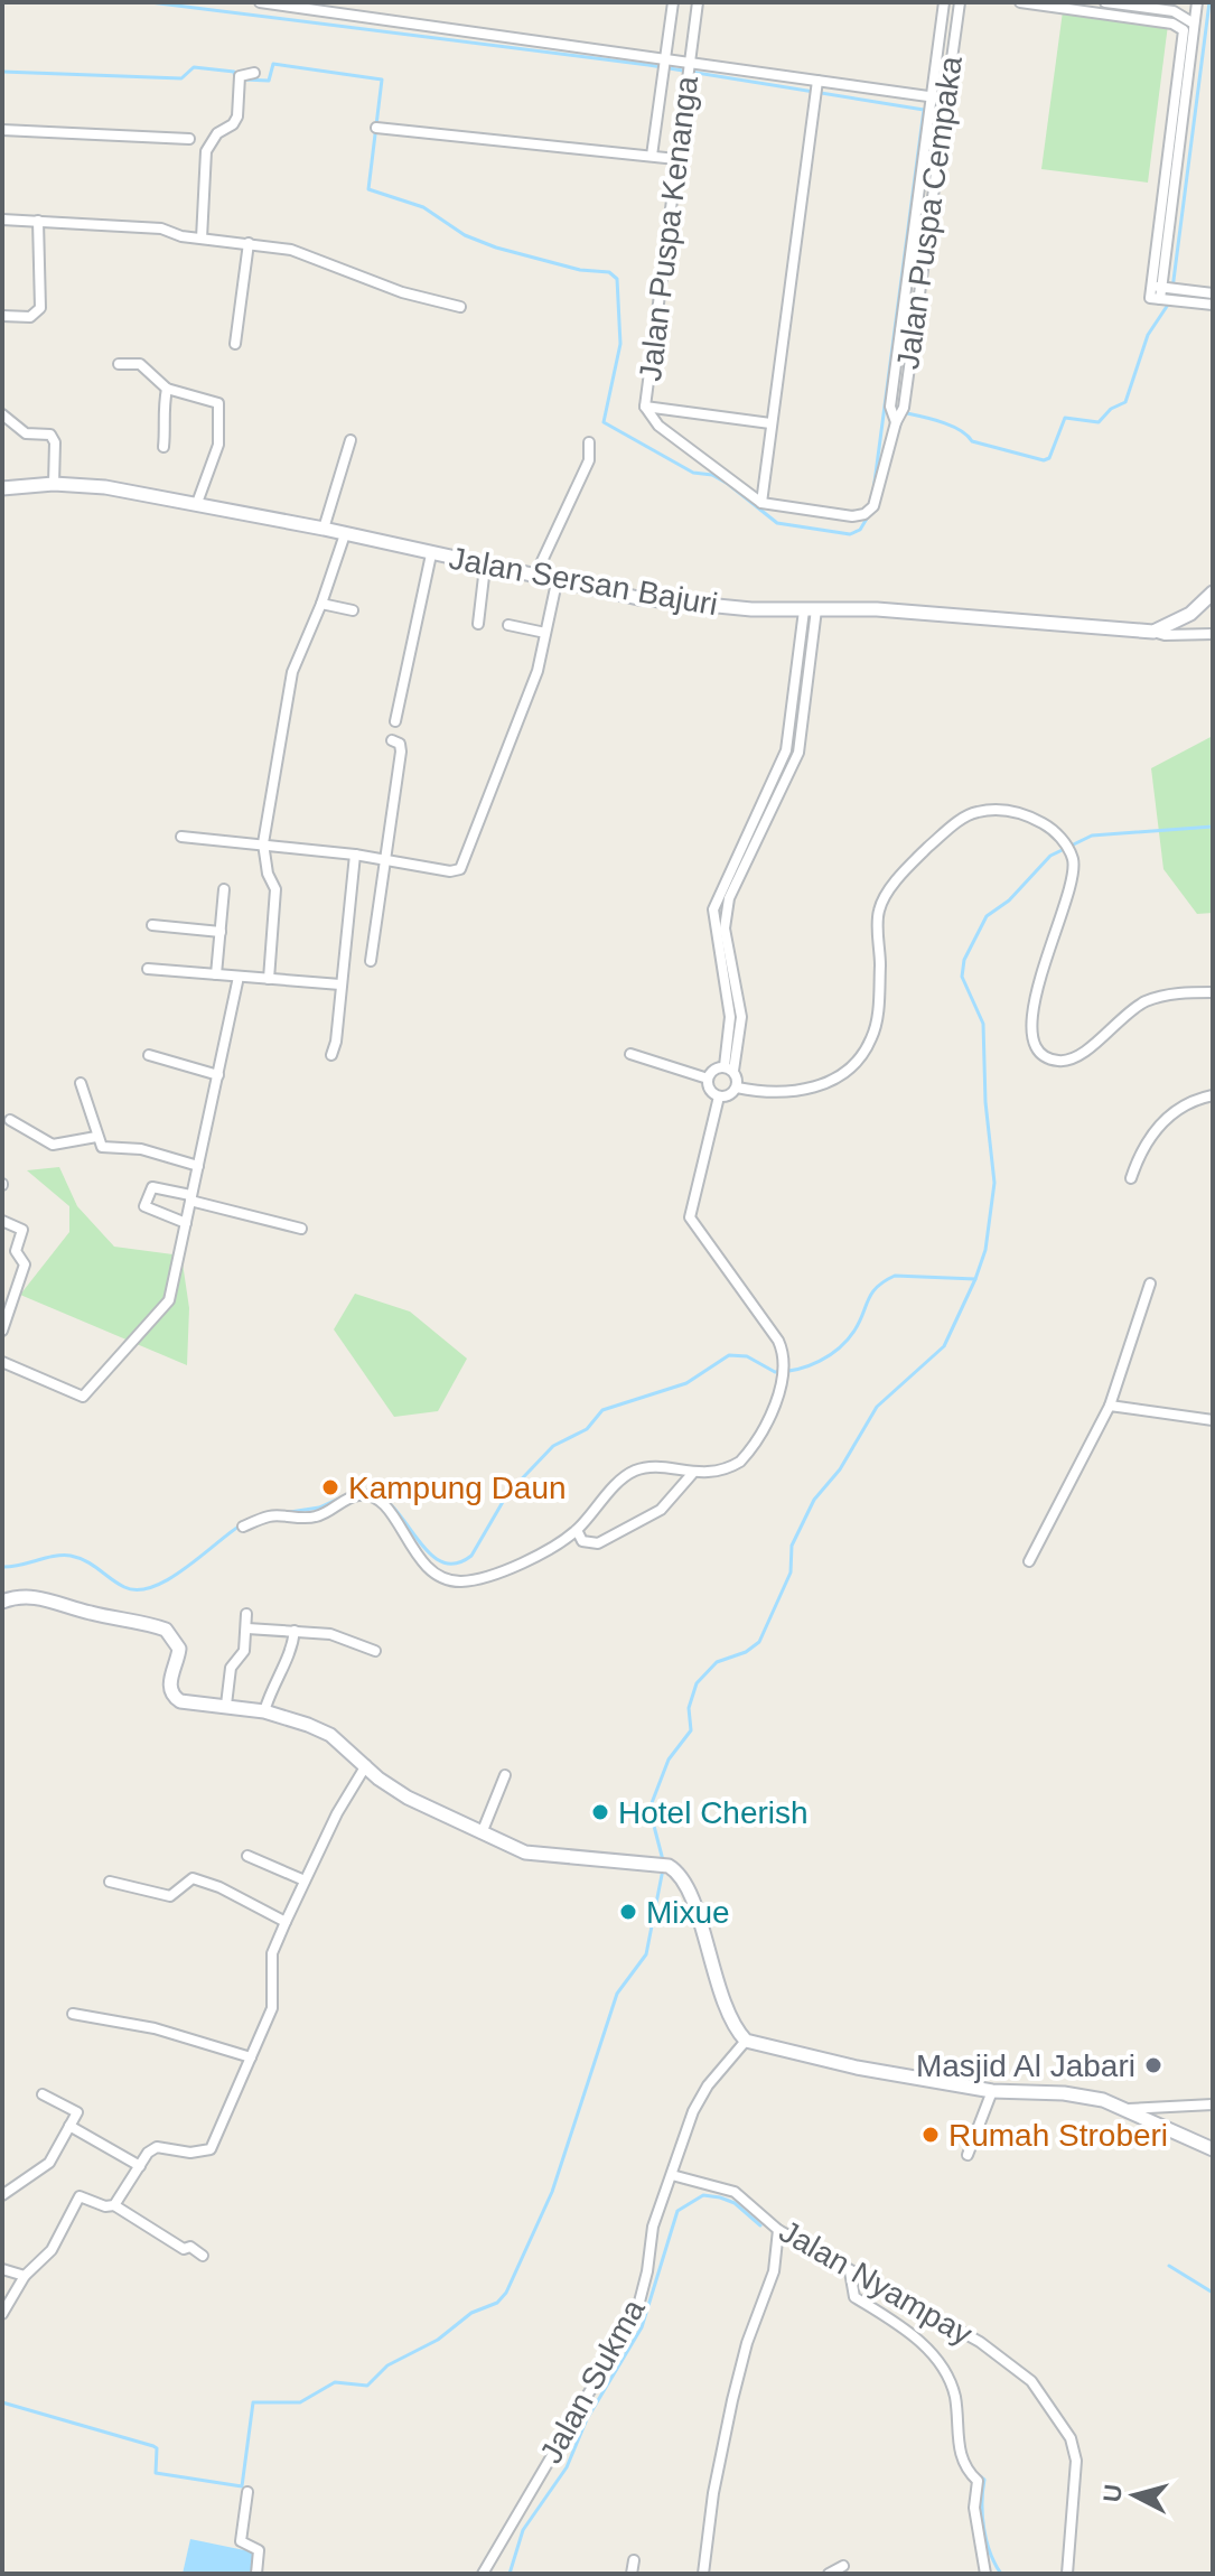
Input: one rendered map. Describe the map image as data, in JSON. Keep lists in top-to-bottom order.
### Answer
{
  "streets": {
    "street": [
      "Jalan Puspa Cempaka",
      "Jalan Puspa Kenanga",
      "Jalan Sersan Bajuri",
      "Jalan Nyampay",
      "Jalan Sukma"
    ]
  },
  "crossings": [
    ["Jalan Puspa Cempaka", "Jalan Puspa Kenanga"],
    ["Jalan Nyampay", "Jalan Sukma"]
  ],
  "places": [
    "Kampung Daun",
    "Hotel Cherish",
    "Mixue",
    "Masjid Al Jabari",
    "Rumah Stroberi"
  ],
  "north": "left"
}
